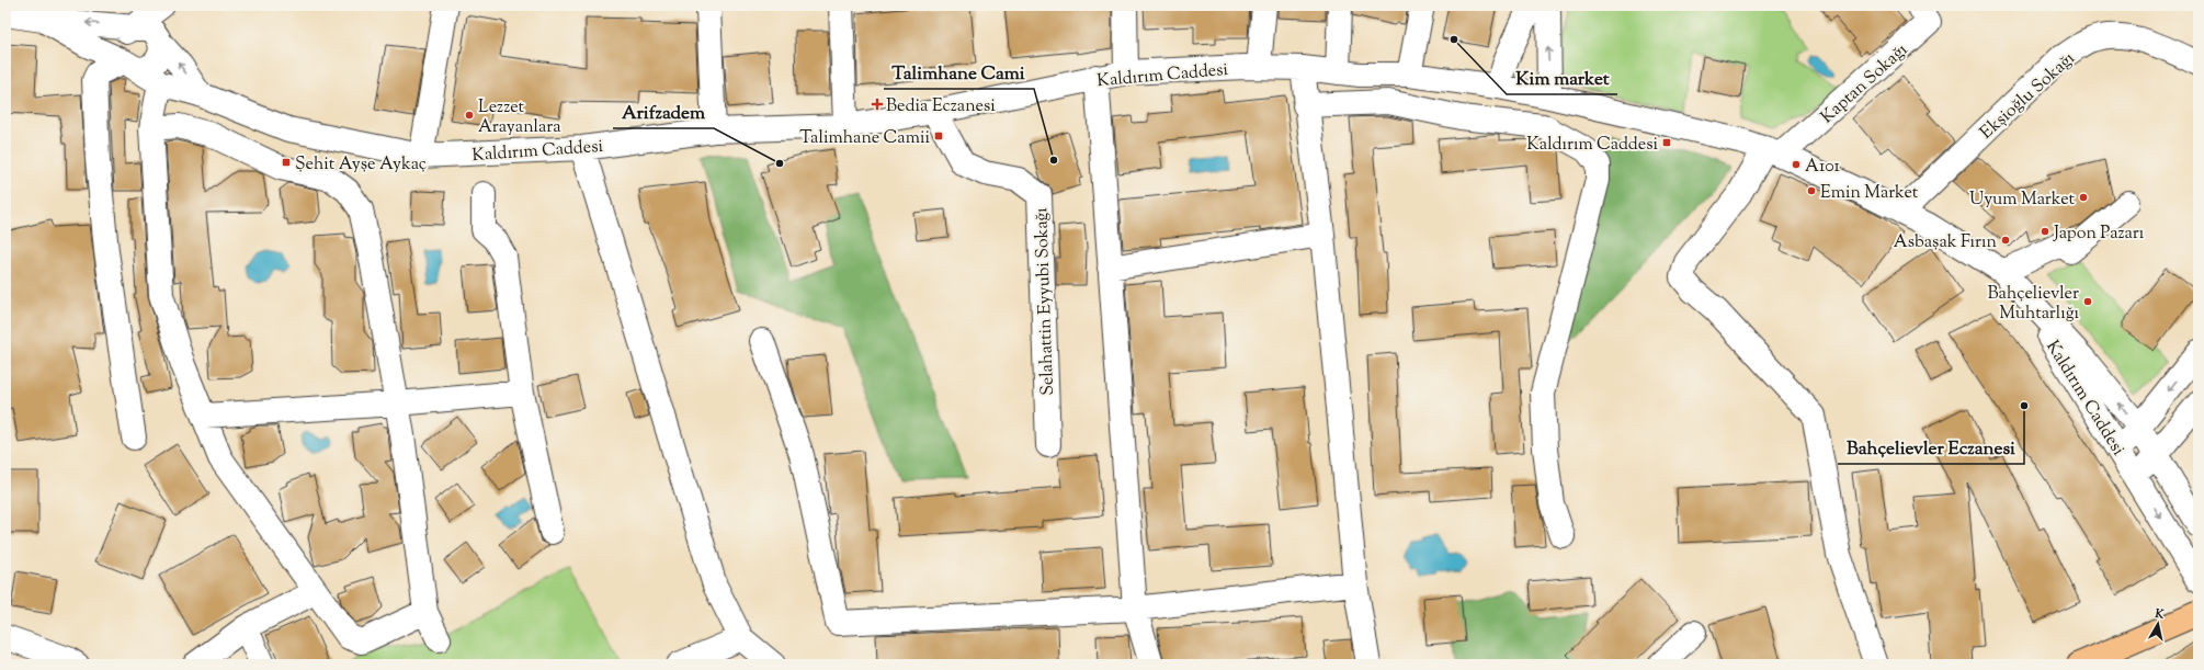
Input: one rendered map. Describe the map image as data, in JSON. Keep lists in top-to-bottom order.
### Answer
{
  "streets": {
    "street": [
      "Kaldırım Caddesi",
      "Kaptan Sokağı",
      "Ekşioğlu Sokağı",
      "Selahattin Eyyubi Sokağı"
    ]
  },
  "crossings": [
    ["Kaldırım Caddesi", "Kaptan Sokağı"],
    ["Kaldırım Caddesi", "Ekşioğlu Sokağı"],
    ["Kaldırım Caddesi", "Selahattin Eyyubi Sokağı"]
  ],
  "places": {
    "other": [
      "Kim market",
      "Lezzet Arayanlara",
      "Talimhane Cami",
      "Arifzadem",
      "A101",
      "Emin Market",
      "Uyum Market",
      "Japon Pazarı",
      "Asbaşak Fırın",
      "Bahçelievler Muhtarlığı",
      "Bahçelievler Eczanesi"
    ],
    "health": ["Bedia Eczanesi"],
    "transit": ["Talimhane Camii", "Kaldırım Caddesi", "Şehit Ayşe Aykaç"]
  },
  "north": "top"
}
